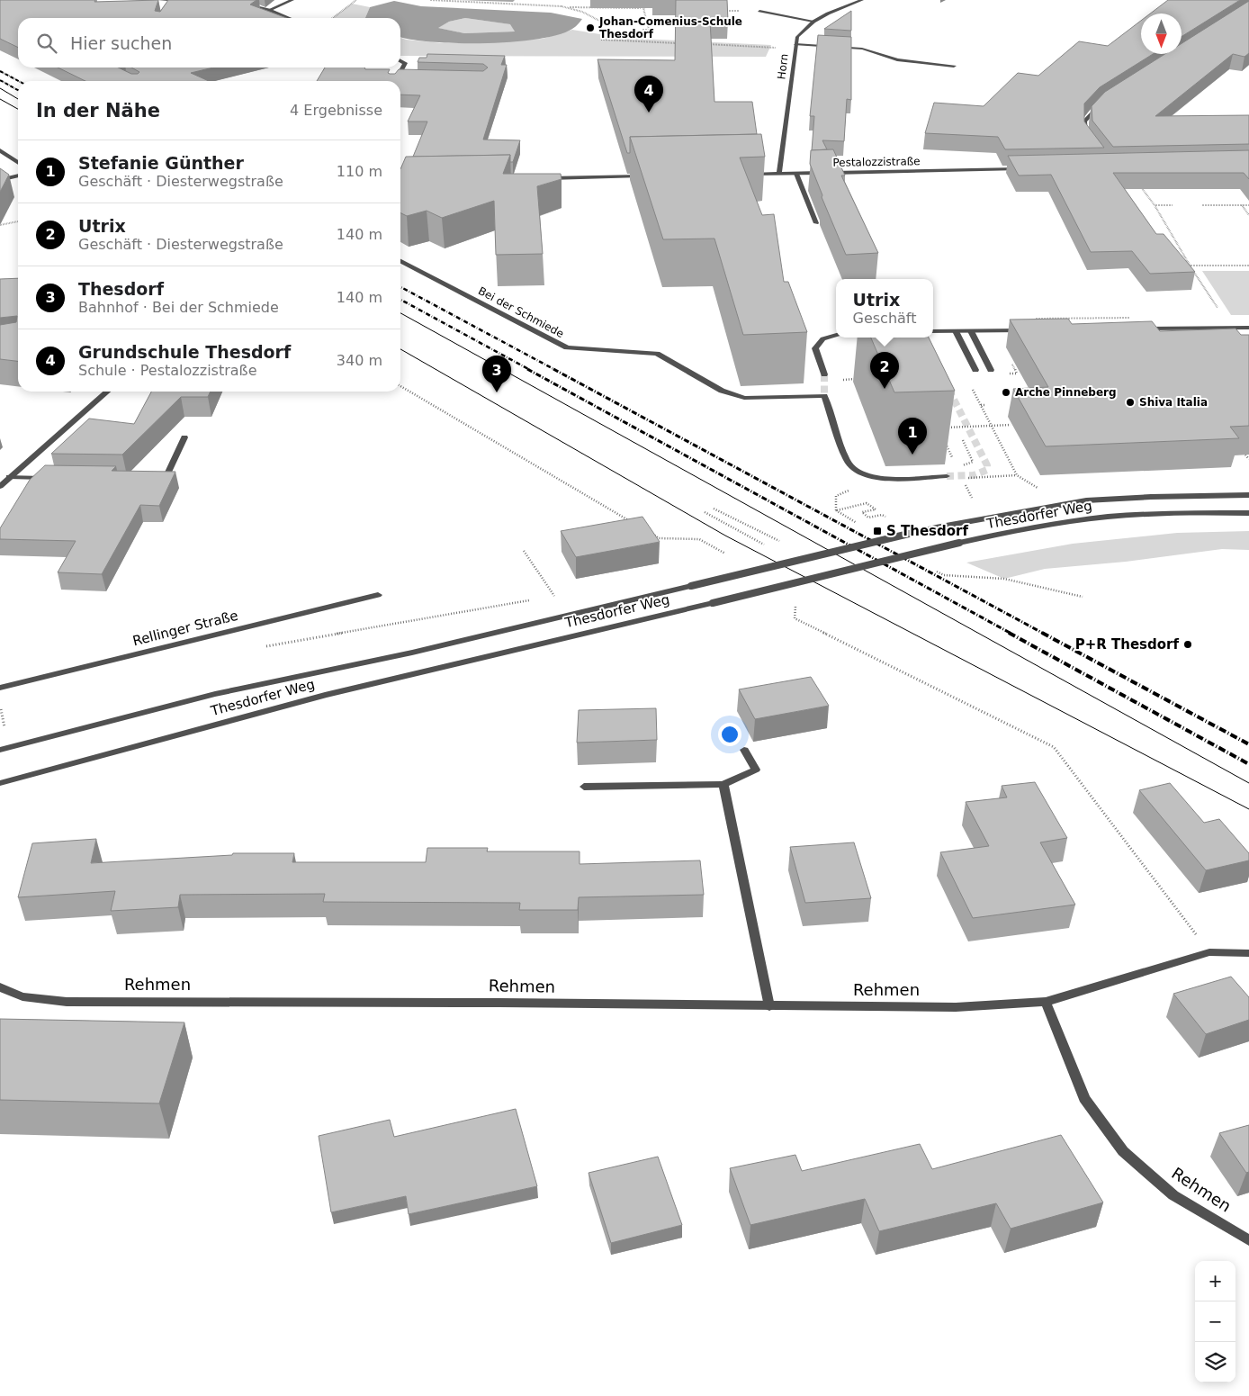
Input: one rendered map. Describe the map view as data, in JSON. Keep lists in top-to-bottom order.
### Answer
{
  "streets": {
    "street": [
      "Horn",
      "Pestalozzistraße",
      "Bei der Schmiede",
      "Thesdorfer Weg",
      "Rellinger Straße",
      "Rehmen"
    ]
  },
  "crossings": [
    ["Horn", "Pestalozzistraße"]
  ],
  "places": {
    "other": [
      "Johan-Comenius-Schule Thesdorf",
      "Arche Pinneberg",
      "Shiva Italia",
      "P+R Thesdorf"
    ],
    "transit": ["S Thesdorf"]
  },
  "north": "bottom",
  "page": {
    "search": "Hier suchen",
    "pins": [
      "4",
      "2",
      "3",
      "1"
    ],
    "heading": ["In der Nähe", "4 Ergebnisse"],
    "list": [
      {
        "mark": "1",
        "name": "Stefanie Günther",
        "note": "Geschäft · Diesterwegstraße",
        "value": "110 m"
      },
      {
        "mark": "2",
        "name": "Utrix",
        "note": "Geschäft · Diesterwegstraße",
        "value": "140 m"
      },
      {
        "mark": "3",
        "name": "Thesdorf",
        "note": "Bahnhof · Bei der Schmiede",
        "value": "140 m"
      },
      {
        "mark": "4",
        "name": "Grundschule Thesdorf",
        "note": "Schule · Pestalozzistraße",
        "value": "340 m"
      }
    ],
    "popup": ["Utrix", "Geschäft"],
    "map_buttons": ["+", "−"]
  }
}
